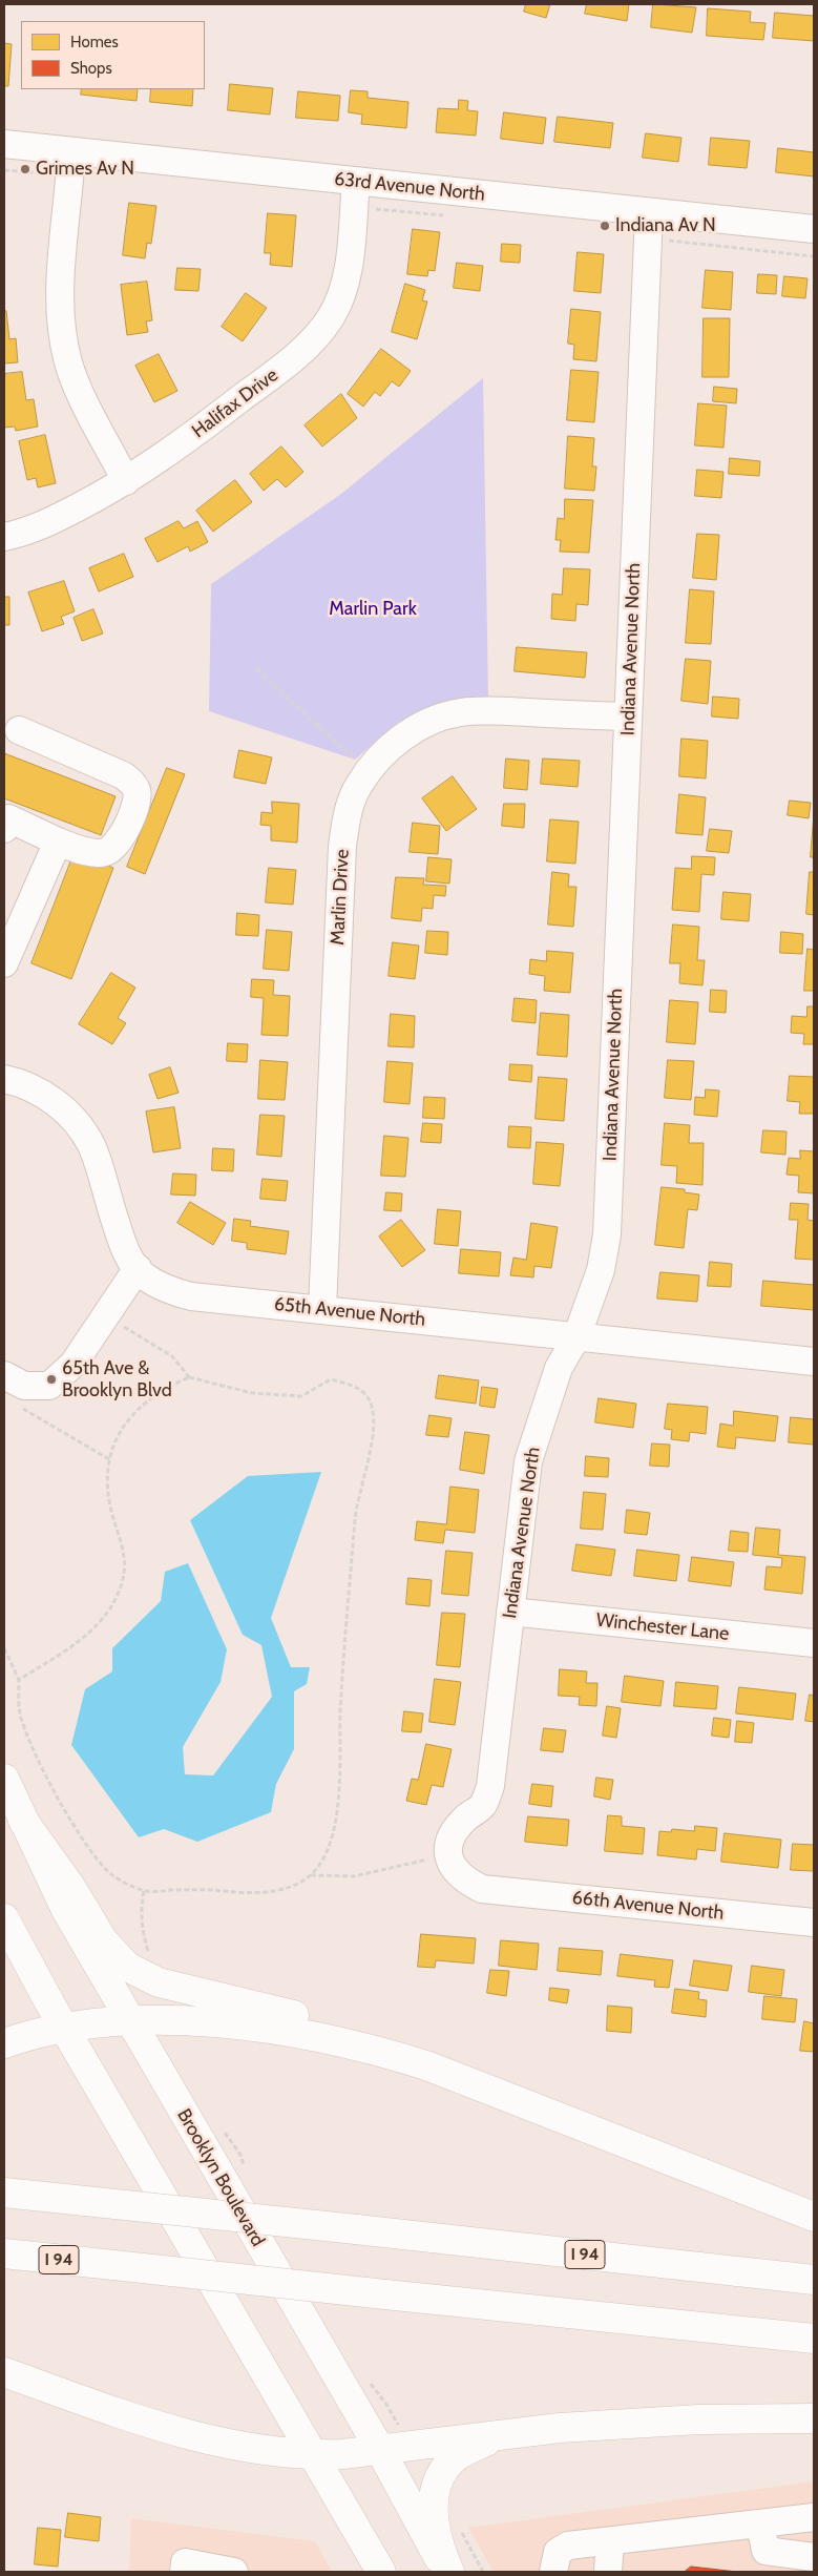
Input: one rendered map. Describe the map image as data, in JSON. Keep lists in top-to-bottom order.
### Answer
{
  "streets": {
    "main road": ["Brooklyn Boulevard", "I 94"],
    "street": [
      "63rd Avenue North",
      "Halifax Drive",
      "Indiana Avenue North",
      "Marlin Drive",
      "65th Avenue North",
      "Winchester Lane",
      "66th Avenue North"
    ]
  },
  "crossings": [
    ["63rd Avenue North", "Halifax Drive"],
    ["63rd Avenue North", "Indiana Avenue North"],
    ["Indiana Avenue North", "Marlin Drive"],
    ["Indiana Avenue North", "65th Avenue North"],
    ["Indiana Avenue North", "Winchester Lane"],
    ["Indiana Avenue North", "66th Avenue North"],
    ["Marlin Drive", "65th Avenue North"]
  ],
  "parks": ["Marlin Park"],
  "places": ["Grimes Av N", "Indiana Av N", "65th Ave & Brooklyn Blvd"],
  "legend": ["Homes", "Shops"]
}
